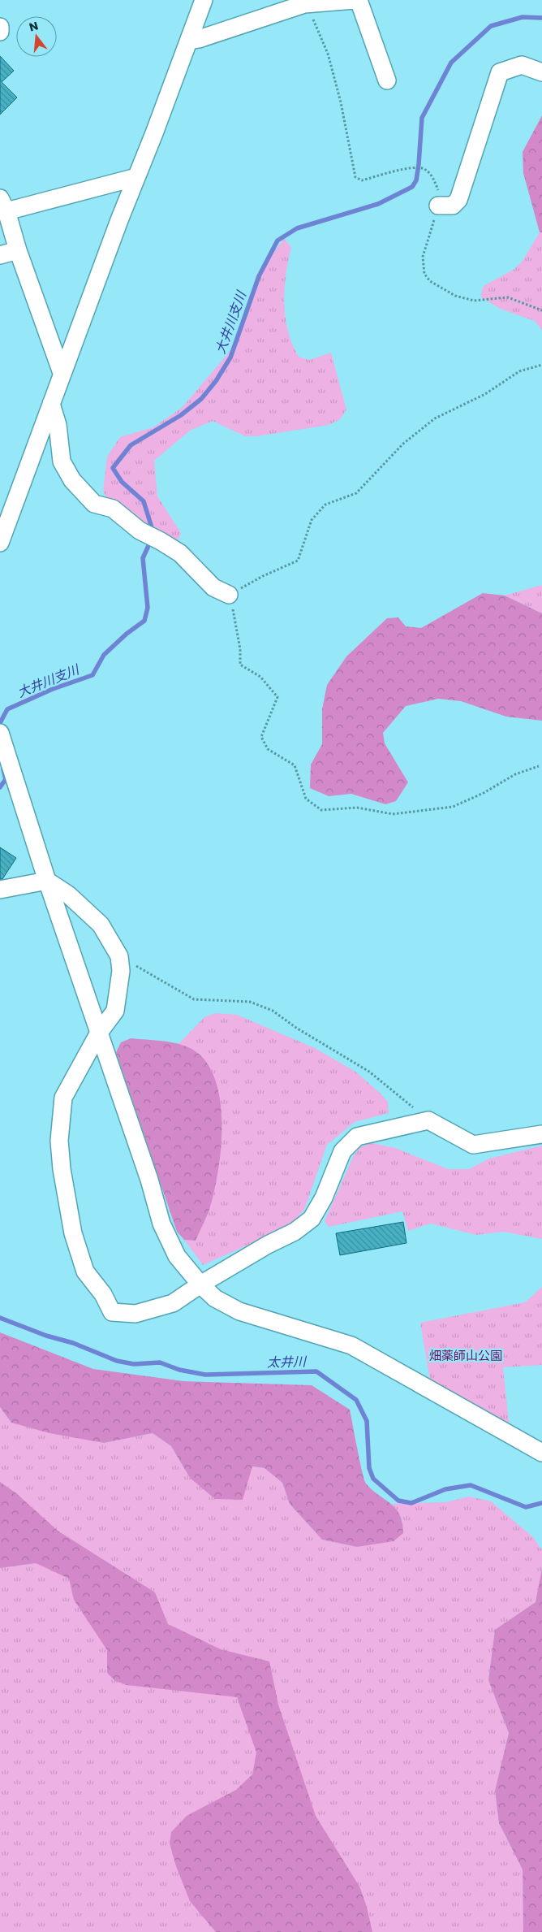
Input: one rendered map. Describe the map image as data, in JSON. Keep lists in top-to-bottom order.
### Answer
{
  "water": ["大井川支川", "太井川"],
  "parks": ["畑薬師山公園"],
  "north": "top"
}
